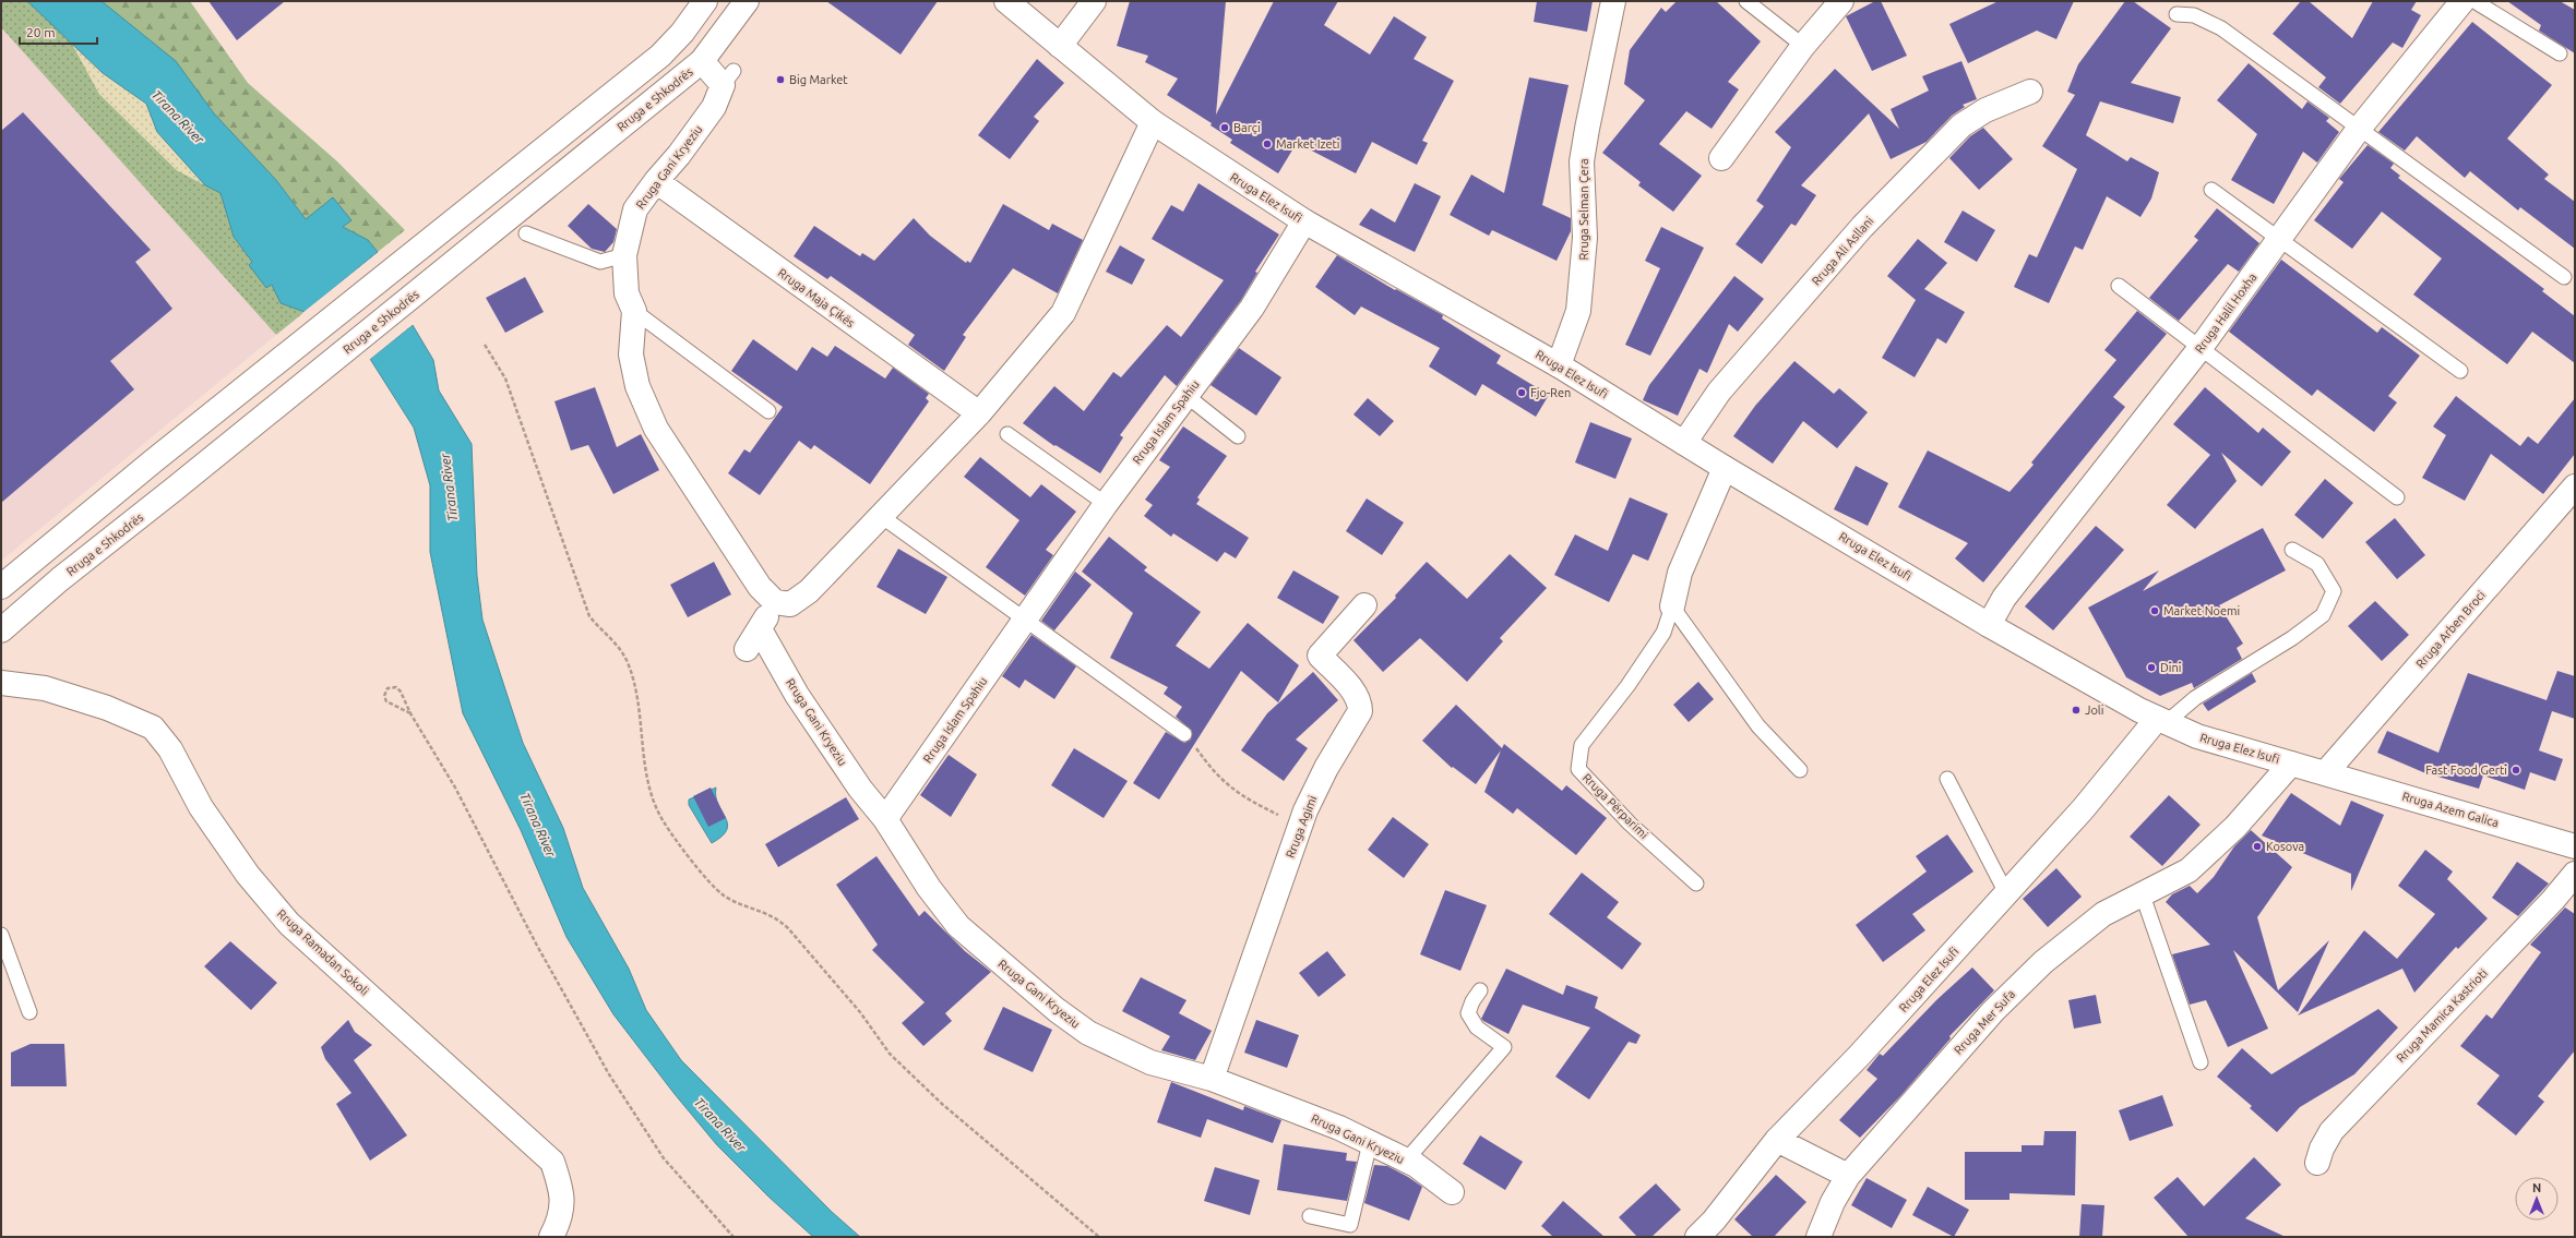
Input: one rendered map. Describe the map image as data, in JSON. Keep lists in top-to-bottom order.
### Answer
{
  "streets": {
    "street": [
      "Rruga e Shkodrës",
      "Rruga Gani Kryeziu",
      "Rruga Elez Isufi",
      "Rruga Selman Çera",
      "Rruga Ali Asllani",
      "Rruga Maja Çikës",
      "Rruga Halil Hoxha",
      "Rruga Islam Spahiu",
      "Rruga Arben Broci",
      "Rruga Përparimi",
      "Rruga Azem Galica",
      "Rruga Agimi",
      "Rruga Ramadan Sokoli",
      "Rruga Mamica Kastrioti",
      "Rruga Mer Sufa"
    ]
  },
  "crossings": [
    ["Rruga e Shkodrës", "Rruga Gani Kryeziu"],
    ["Rruga Gani Kryeziu", "Rruga Maja Çikës"],
    ["Rruga Gani Kryeziu", "Rruga Islam Spahiu"],
    ["Rruga Gani Kryeziu", "Rruga Agimi"],
    ["Rruga Elez Isufi", "Rruga Selman Çera"],
    ["Rruga Elez Isufi", "Rruga Ali Asllani"],
    ["Rruga Elez Isufi", "Rruga Halil Hoxha"],
    ["Rruga Elez Isufi", "Rruga Islam Spahiu"],
    ["Rruga Elez Isufi", "Rruga Arben Broci"],
    ["Rruga Elez Isufi", "Rruga Përparimi"],
    ["Rruga Elez Isufi", "Rruga Azem Galica"],
    ["Rruga Elez Isufi", "Rruga Mer Sufa"],
    ["Rruga Arben Broci", "Rruga Azem Galica"]
  ],
  "water": ["Tirana River"],
  "places": [
    "Big Market",
    "Barçi",
    "Market Izeti",
    "Fjo-Ren",
    "Market Noemi",
    "Dini",
    "Joli",
    "Fast Food Gerti",
    "Kosova"
  ],
  "scale_bar": "20 m",
  "north": "top"
}
